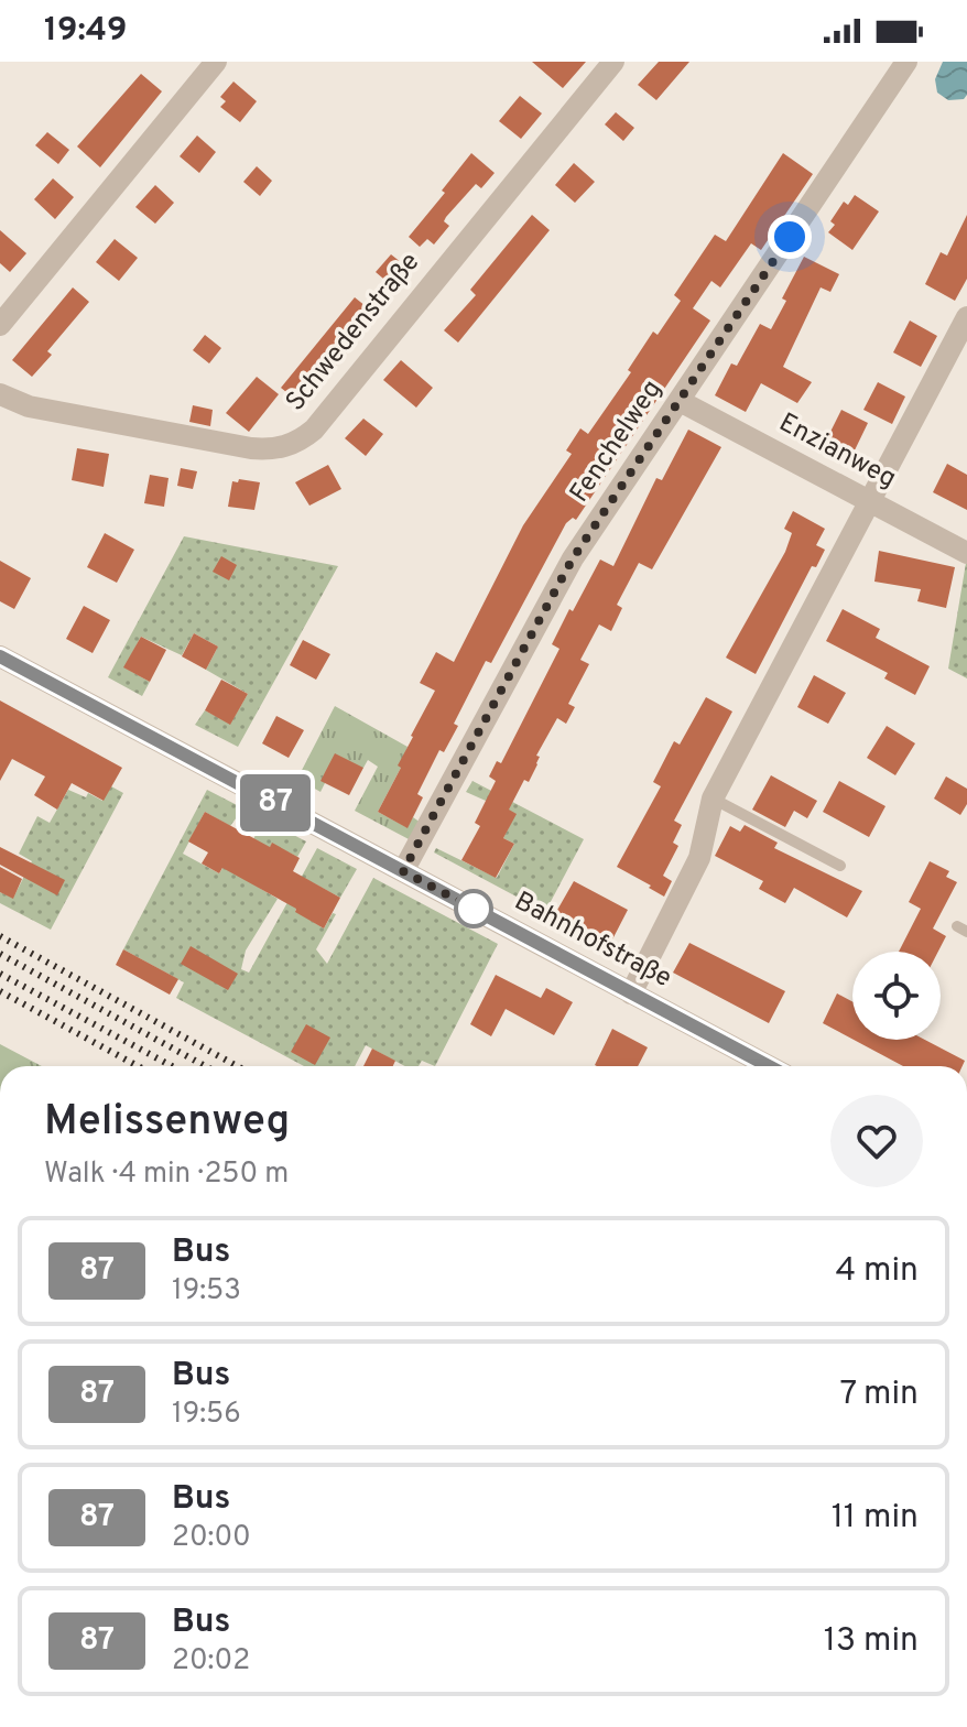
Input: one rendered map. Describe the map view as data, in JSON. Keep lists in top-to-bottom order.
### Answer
{
  "streets": {
    "street": [
      "Schwedenstraße",
      "Fenchelweg",
      "Enzianweg",
      "Bahnhofstraße"
    ]
  },
  "crossings": [
    ["Fenchelweg", "Enzianweg"],
    ["Fenchelweg", "Bahnhofstraße"]
  ],
  "lines": ["bus line 87"],
  "page": {
    "status": "19:49",
    "on_map": "87",
    "heading": ["Melissenweg", "Walk · 4 min · 250 m"],
    "list": [
      {
        "mark": "87",
        "name": "Bus",
        "note": "19:53",
        "value": "4 min"
      },
      {
        "mark": "87",
        "name": "Bus",
        "note": "19:56",
        "value": "7 min"
      },
      {
        "mark": "87",
        "name": "Bus",
        "note": "20:00",
        "value": "11 min"
      },
      {
        "mark": "87",
        "name": "Bus",
        "note": "20:02",
        "value": "13 min"
      }
    ]
  }
}
